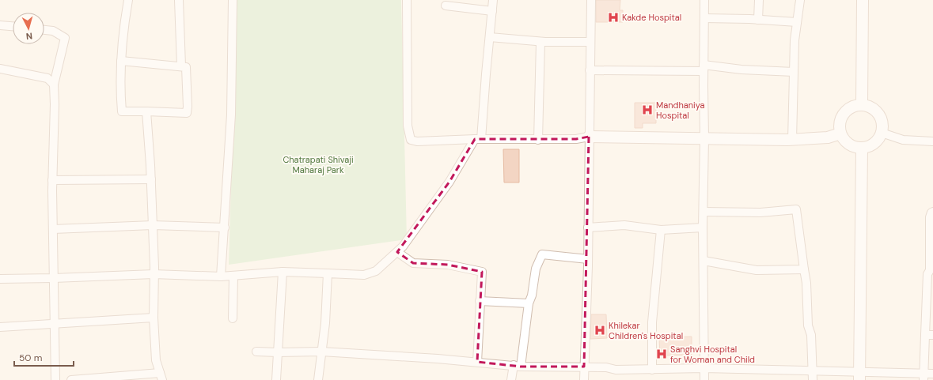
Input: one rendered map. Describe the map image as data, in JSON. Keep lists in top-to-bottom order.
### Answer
{
  "parks": ["Chatrapati Shivaji Maharaj Park"],
  "places": {
    "hospital": [
      "Kakde Hospital",
      "Mandhaniya Hospital",
      "Khilekar Children's Hospital",
      "Sanghvi Hospital for Woman and Child"
    ]
  },
  "scale_bar": "50 m",
  "north": "bottom"
}
